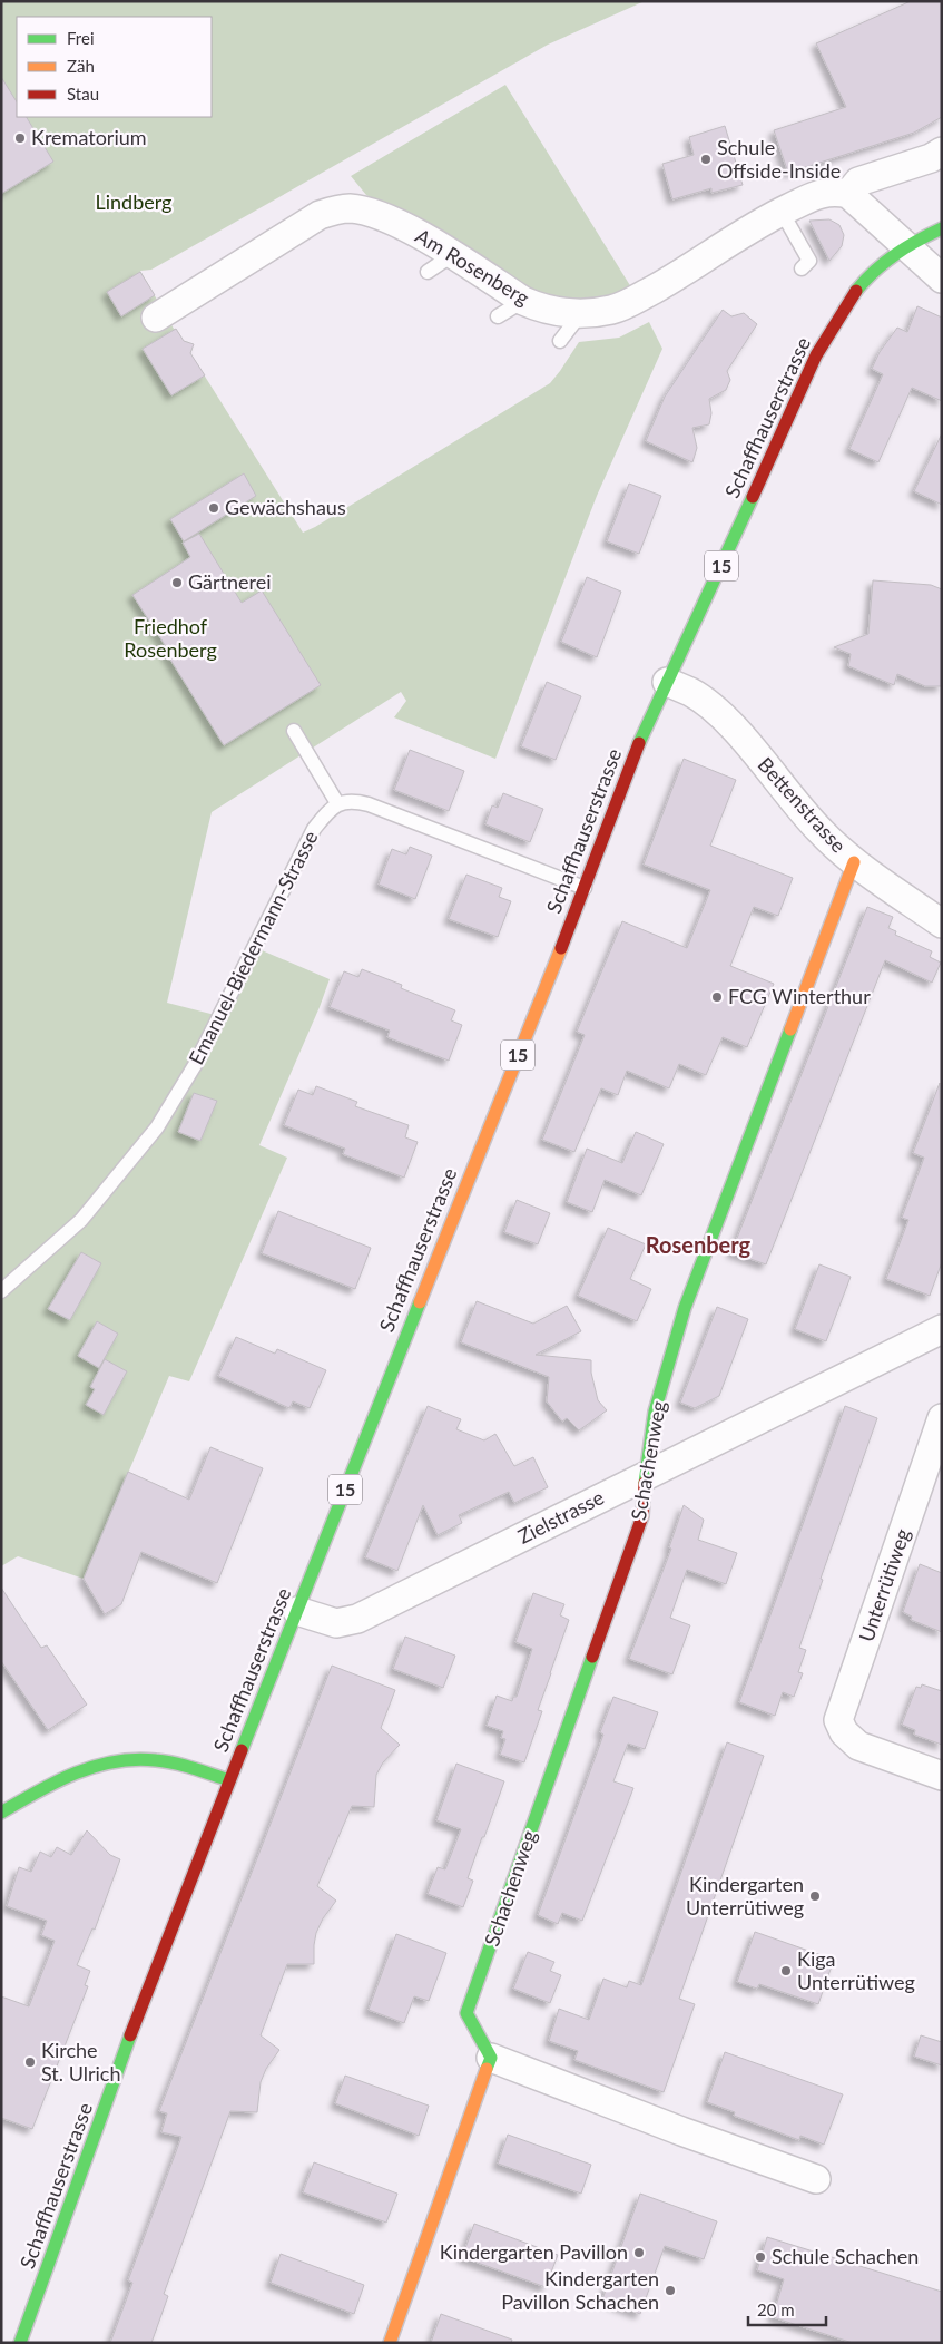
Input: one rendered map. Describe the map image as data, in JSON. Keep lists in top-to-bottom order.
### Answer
{
  "streets": {
    "main road": ["Schaffhauserstrasse", "15", "Schachenweg"],
    "street": [
      "Am Rosenberg",
      "Bettenstrasse",
      "Zielstrasse",
      "Unterrütiweg"
    ],
    "lane": ["Emanuel-Biedermann-Strasse"]
  },
  "crossings": [
    ["Schaffhauserstrasse", "Bettenstrasse"],
    ["Schaffhauserstrasse", "Zielstrasse"],
    ["Bettenstrasse", "Schachenweg"],
    ["Schachenweg", "Zielstrasse"]
  ],
  "districts": ["Rosenberg"],
  "parks": ["Lindberg", "Friedhof Rosenberg"],
  "places": [
    "Krematorium",
    "Schule Offside-Inside",
    "Gewächshaus",
    "Gärtnerei",
    "FCG Winterthur",
    "Kindergarten Unterrütiweg",
    "Kiga Unterrütiweg",
    "Kirche St. Ulrich",
    "Kindergarten Pavillon",
    "Schule Schachen",
    "Kindergarten Pavillon Schachen"
  ],
  "legend": ["Frei", "Zäh", "Stau"],
  "scale_bar": "20 m"
}
